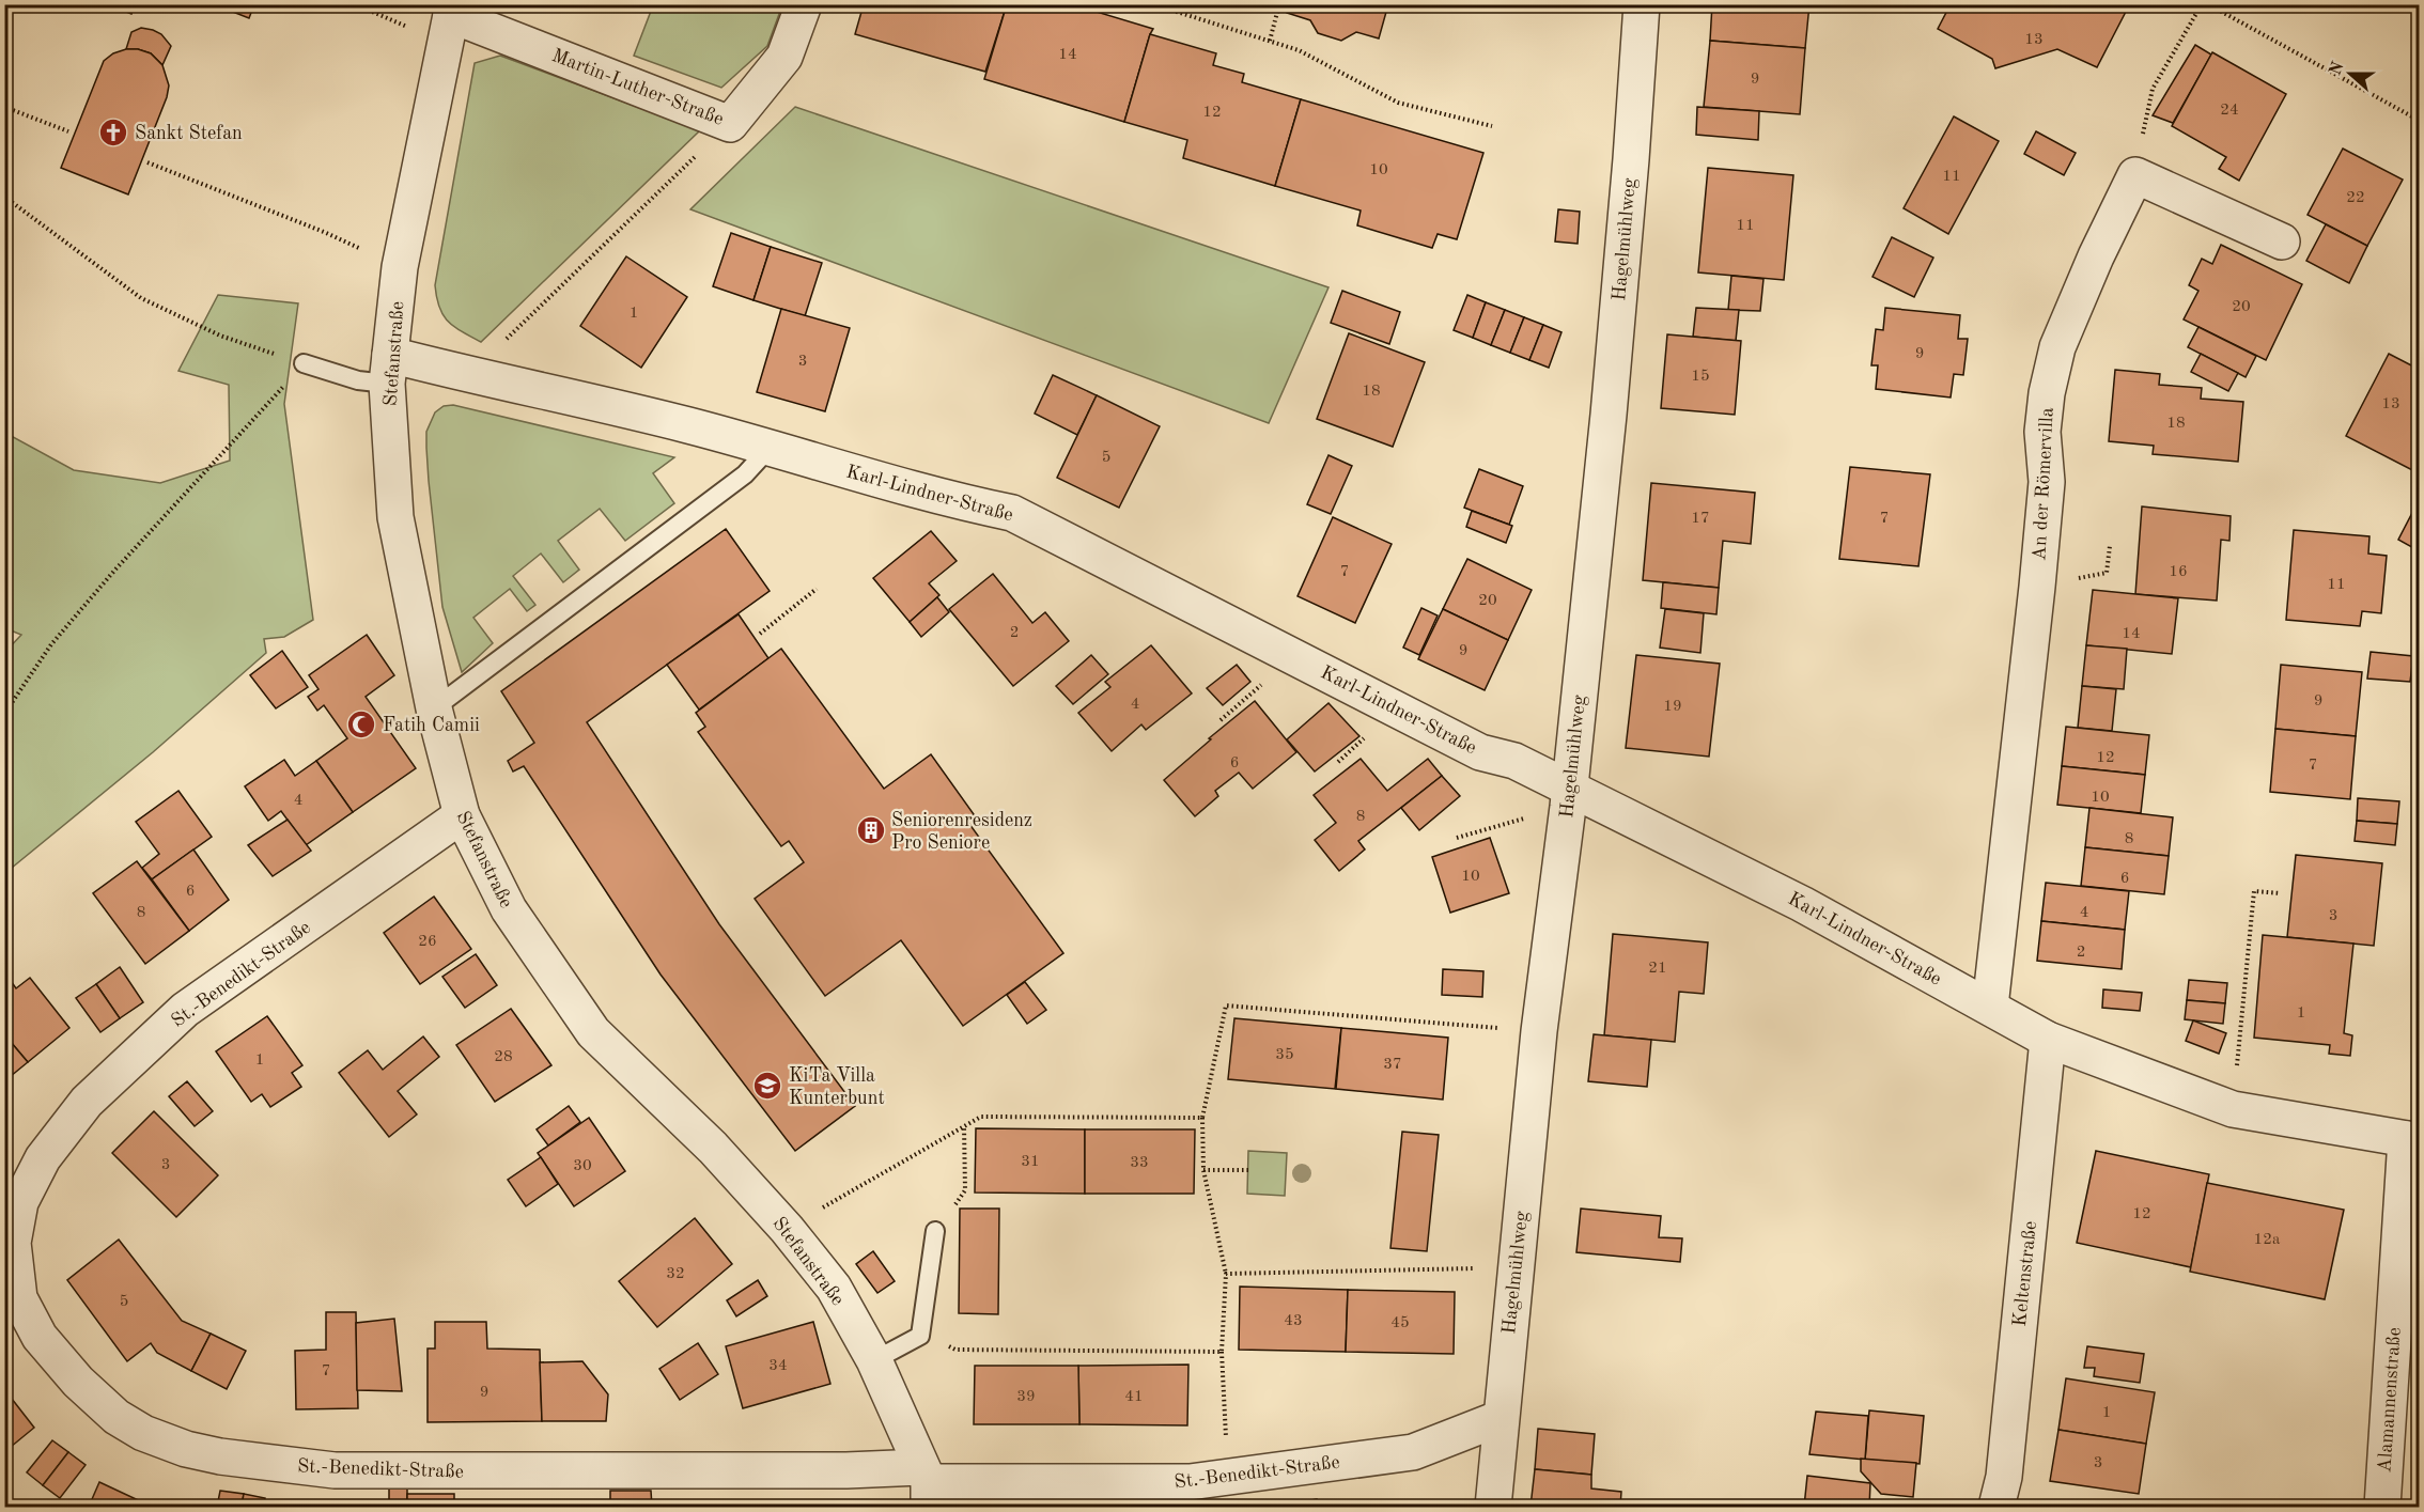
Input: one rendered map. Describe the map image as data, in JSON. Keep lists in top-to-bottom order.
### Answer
{
  "streets": {
    "street": [
      "Martin-Luther-Straße",
      "Hagelmühlweg",
      "Stefanstraße",
      "An der Römervilla",
      "Karl-Lindner-Straße",
      "St.-Benedikt-Straße",
      "Keltenstraße",
      "Alamannenstraße"
    ]
  },
  "crossings": [
    ["Martin-Luther-Straße", "Stefanstraße"],
    ["Hagelmühlweg", "Karl-Lindner-Straße"],
    ["Hagelmühlweg", "St.-Benedikt-Straße"],
    ["Stefanstraße", "Karl-Lindner-Straße"],
    ["Stefanstraße", "St.-Benedikt-Straße"],
    ["An der Römervilla", "Karl-Lindner-Straße"],
    ["Karl-Lindner-Straße", "Keltenstraße"],
    ["Karl-Lindner-Straße", "Alamannenstraße"]
  ],
  "places": {
    "church": ["Sankt Stefan"],
    "mosque": ["Fatih Camii"],
    "building": ["Seniorenresidenz Pro Seniore"],
    "school or university": ["KiTa Villa Kunterbunt"]
  },
  "house_numbers": [
    "13",
    "14",
    "9",
    "24",
    "12",
    "10",
    "11",
    "22",
    "11",
    "20",
    "1",
    "9",
    "3",
    "15",
    "18",
    "13",
    "18",
    "5",
    "17",
    "7",
    "7",
    "16",
    "11",
    "20",
    "2",
    "14",
    "9",
    "9",
    "4",
    "19",
    "12",
    "6",
    "7",
    "10",
    "4",
    "8",
    "8",
    "10",
    "6",
    "6",
    "8",
    "4",
    "3",
    "26",
    "2",
    "21",
    "1",
    "35",
    "28",
    "1",
    "37",
    "31",
    "33",
    "3",
    "30",
    "12",
    "12a",
    "32",
    "5",
    "43",
    "45",
    "34",
    "7",
    "9",
    "39",
    "41",
    "1",
    "3"
  ],
  "north": "left"
}
